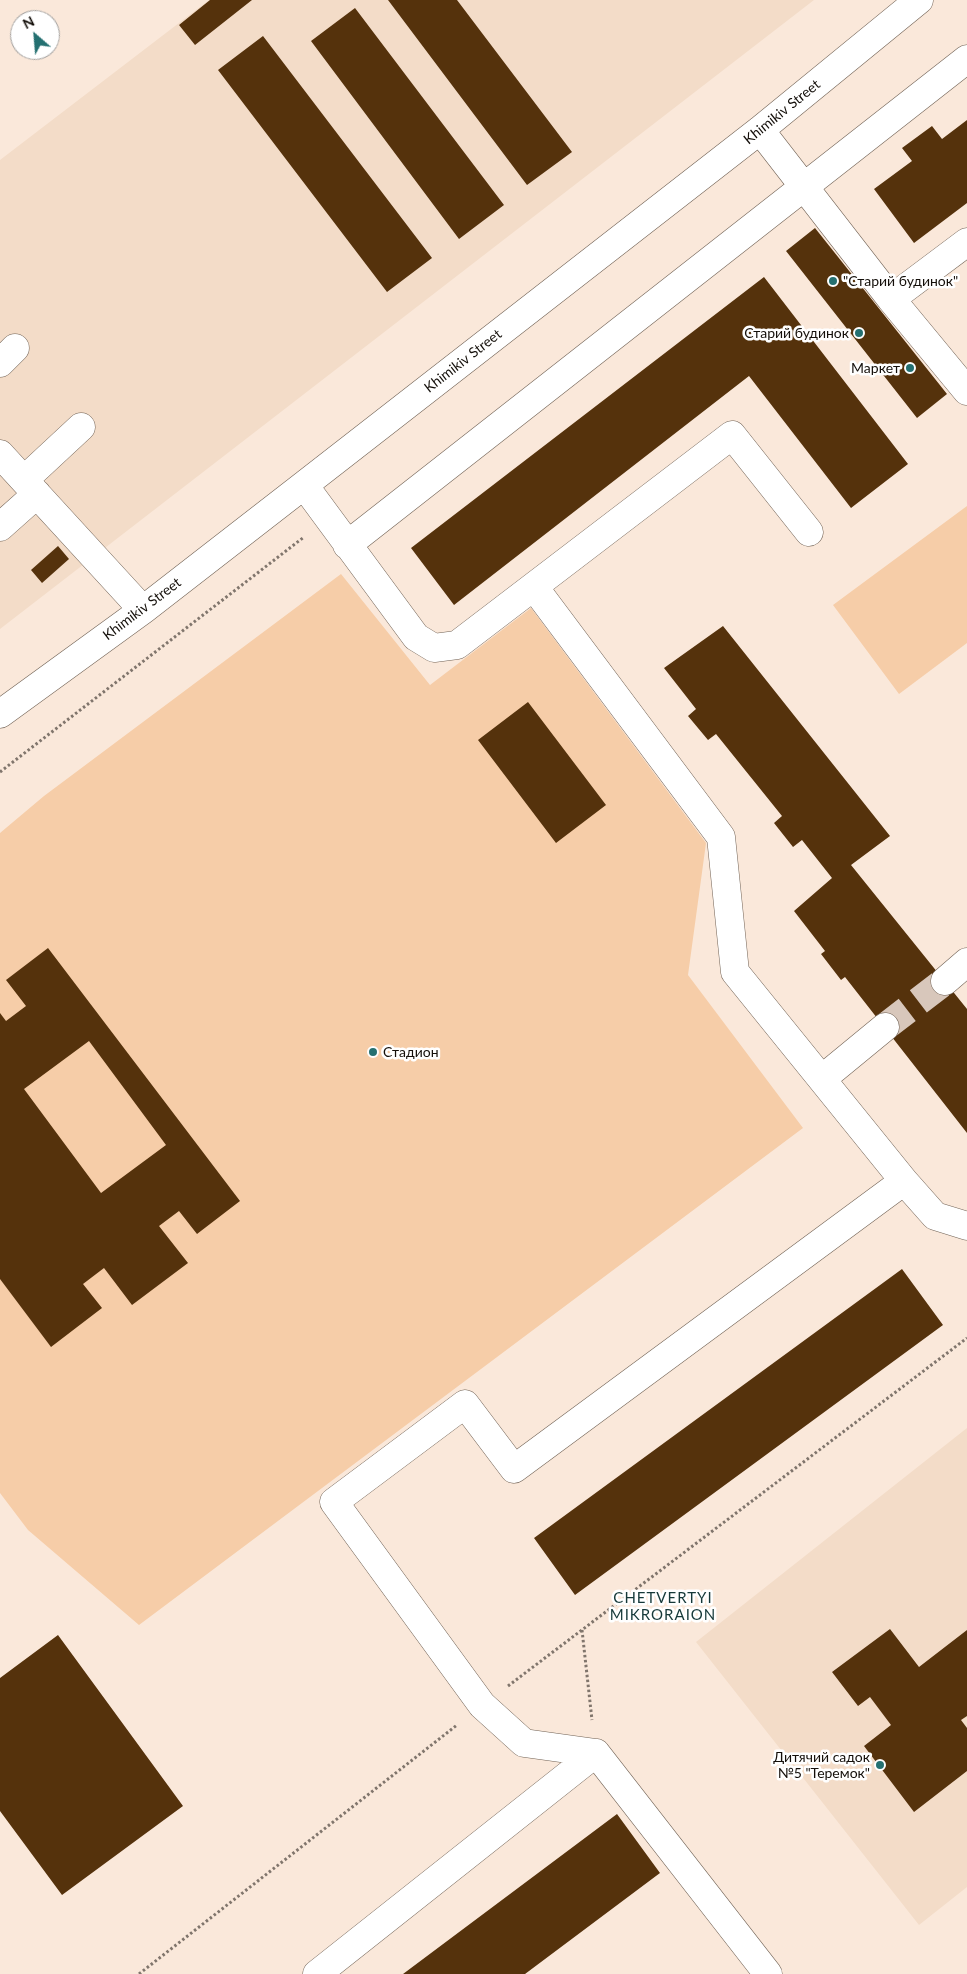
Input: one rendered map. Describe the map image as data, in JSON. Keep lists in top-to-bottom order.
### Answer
{
  "streets": {
    "street": ["Khimikiv Street"]
  },
  "districts": ["CHETVERTYI MIKRORAION"],
  "places": [
    "\"Старий будинок\"",
    "Старий будинок",
    "Маркет",
    "Стадион",
    "Дитячий садок №5 \"Теремок\""
  ],
  "north": "top left"
}
